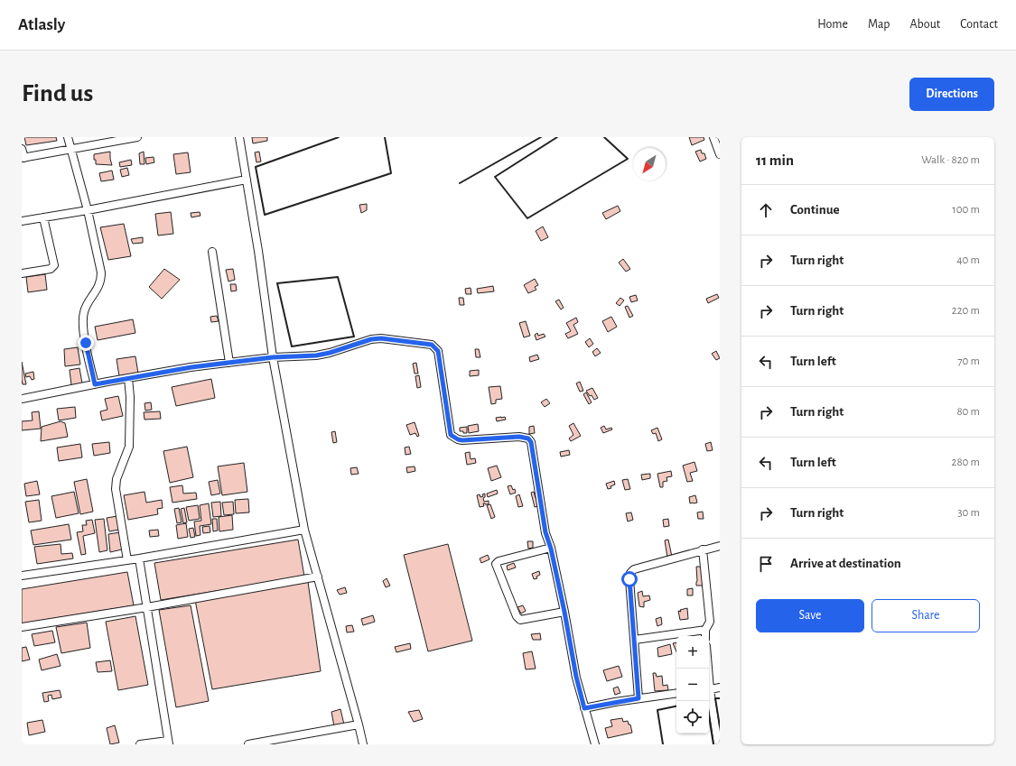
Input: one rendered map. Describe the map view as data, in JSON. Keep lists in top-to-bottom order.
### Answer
{
  "north": "bottom left",
  "page": {
    "header": "Atlasly",
    "nav": [
      "Home",
      "Map",
      "About",
      "Contact"
    ],
    "buttons": [
      "Directions",
      ["Save", "Share"]
    ],
    "title": "Find us",
    "heading": ["11 min", "Walk · 820 m"],
    "list": [
      ["Continue", "100 m"],
      ["Turn right", "40 m"],
      ["Turn right", "220 m"],
      ["Turn left", "70 m"],
      ["Turn right", "80 m"],
      ["Turn left", "280 m"],
      ["Turn right", "30 m"],
      "Arrive at destination"
    ],
    "map_buttons": ["+", "−"]
  }
}
